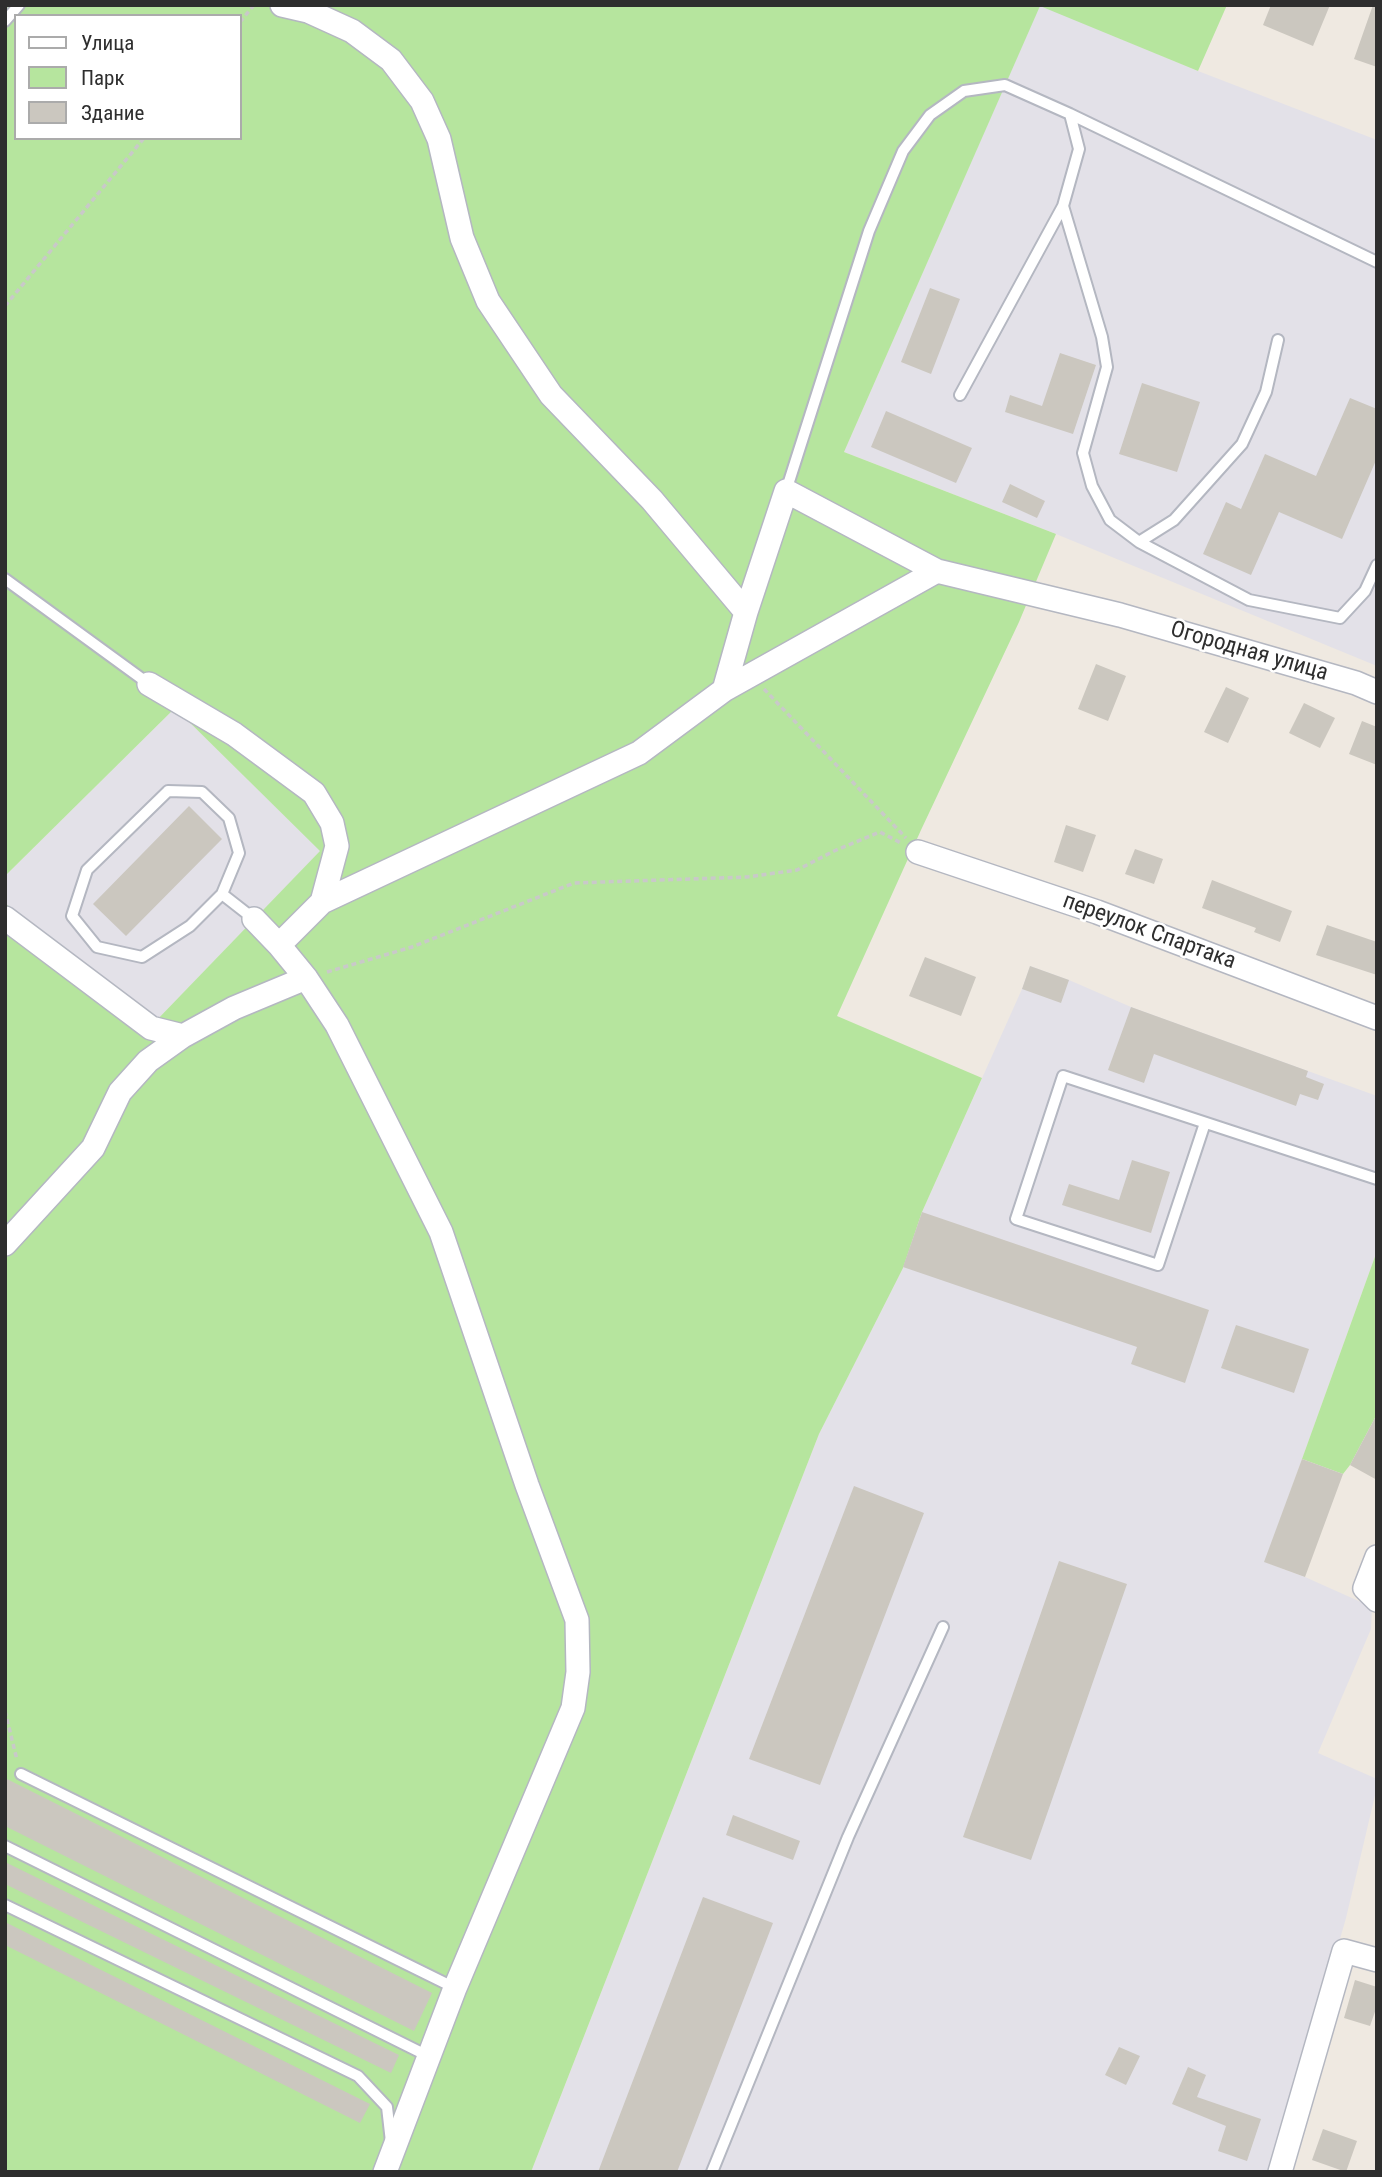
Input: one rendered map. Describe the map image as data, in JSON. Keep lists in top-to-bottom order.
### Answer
{
  "streets": {
    "street": ["Огородная улица", "переулок Спартака"]
  },
  "legend": ["Улица", "Парк", "Здание"]
}
